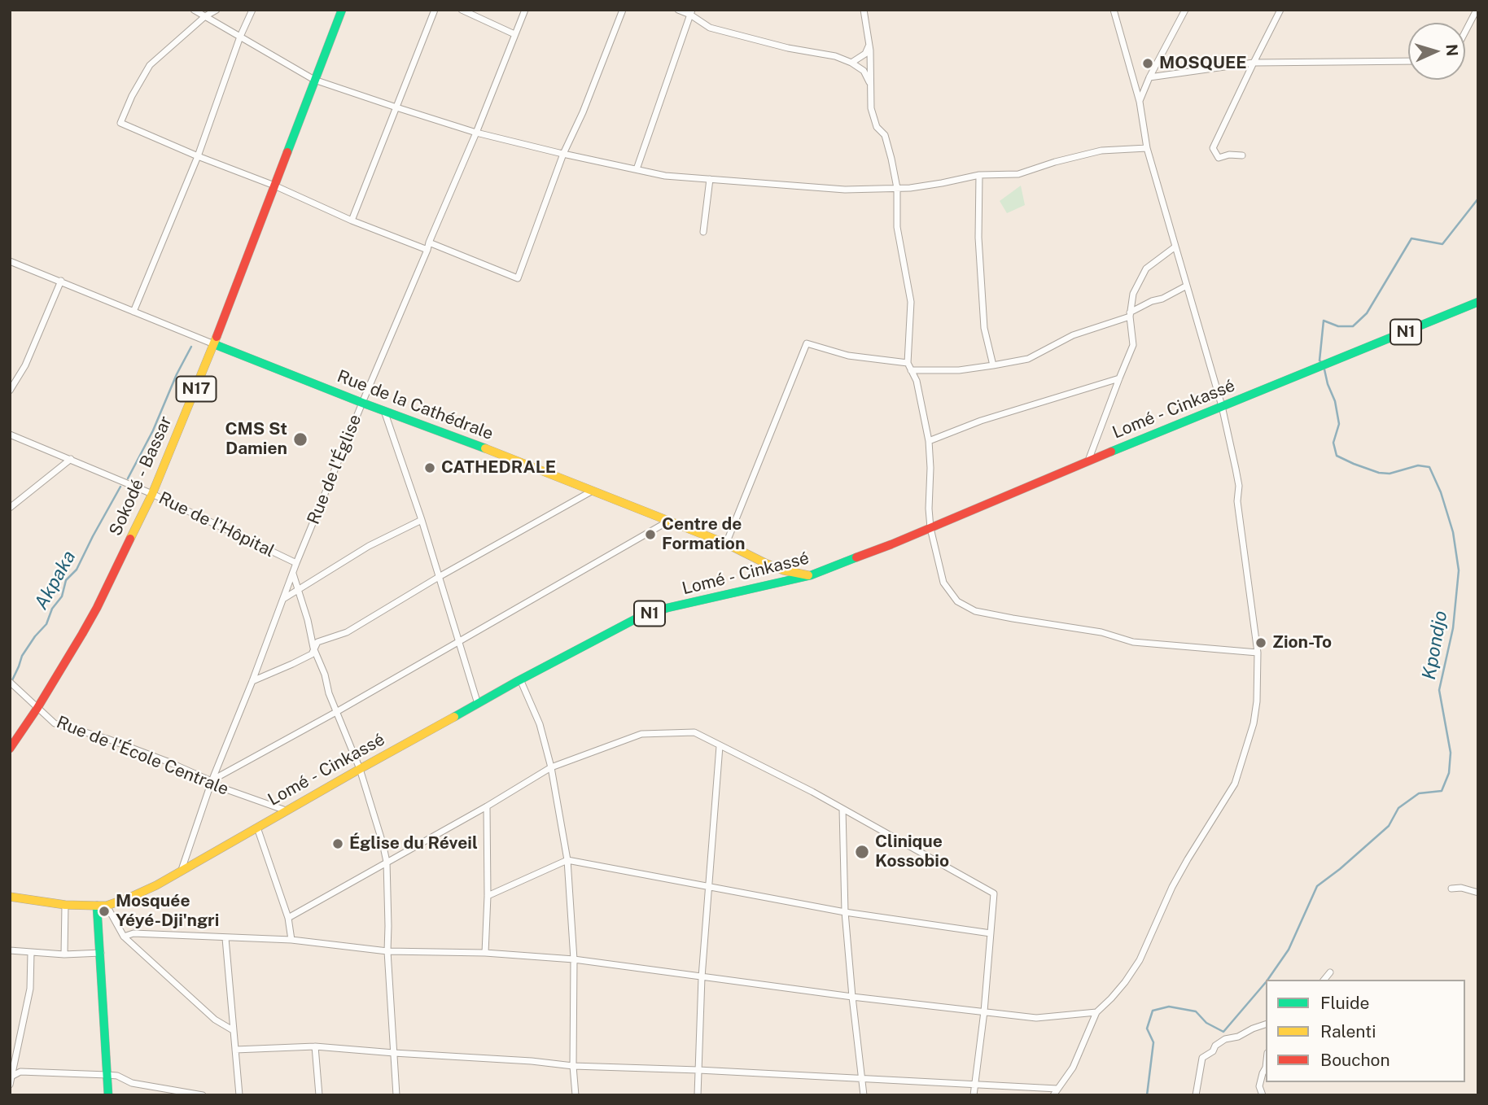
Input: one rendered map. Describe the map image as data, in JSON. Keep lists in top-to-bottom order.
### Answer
{
  "streets": {
    "main road": [
      "N1",
      "N17",
      "Rue de la Cathédrale",
      "Lomé - Cinkassé",
      "Sokodé - Bassar"
    ],
    "street": ["Rue de l'Église", "Rue de l'Hôpital", "Rue de l'École Centrale"]
  },
  "crossings": [
    ["Rue de la Cathédrale", "Lomé - Cinkassé"],
    ["Rue de la Cathédrale", "Rue de l'Église"],
    ["Rue de la Cathédrale", "Sokodé - Bassar"],
    ["Lomé - Cinkassé", "Rue de l'Église"],
    ["Lomé - Cinkassé", "Rue de l'École Centrale"],
    ["Rue de l'Église", "Rue de l'Hôpital"],
    ["Rue de l'Église", "Rue de l'École Centrale"],
    ["Sokodé - Bassar", "Rue de l'Hôpital"],
    ["Sokodé - Bassar", "Rue de l'École Centrale"]
  ],
  "water": ["Akpaka", "Kpondjo"],
  "places": [
    "MOSQUEE",
    "CMS St Damien",
    "CATHEDRALE",
    "Centre de Formation",
    "Zion-To",
    "Église du Réveil",
    "Clinique Kossobio",
    "Mosquée Yéyé-Dji'ngri"
  ],
  "legend": ["Fluide", "Ralenti", "Bouchon"],
  "north": "right"
}
